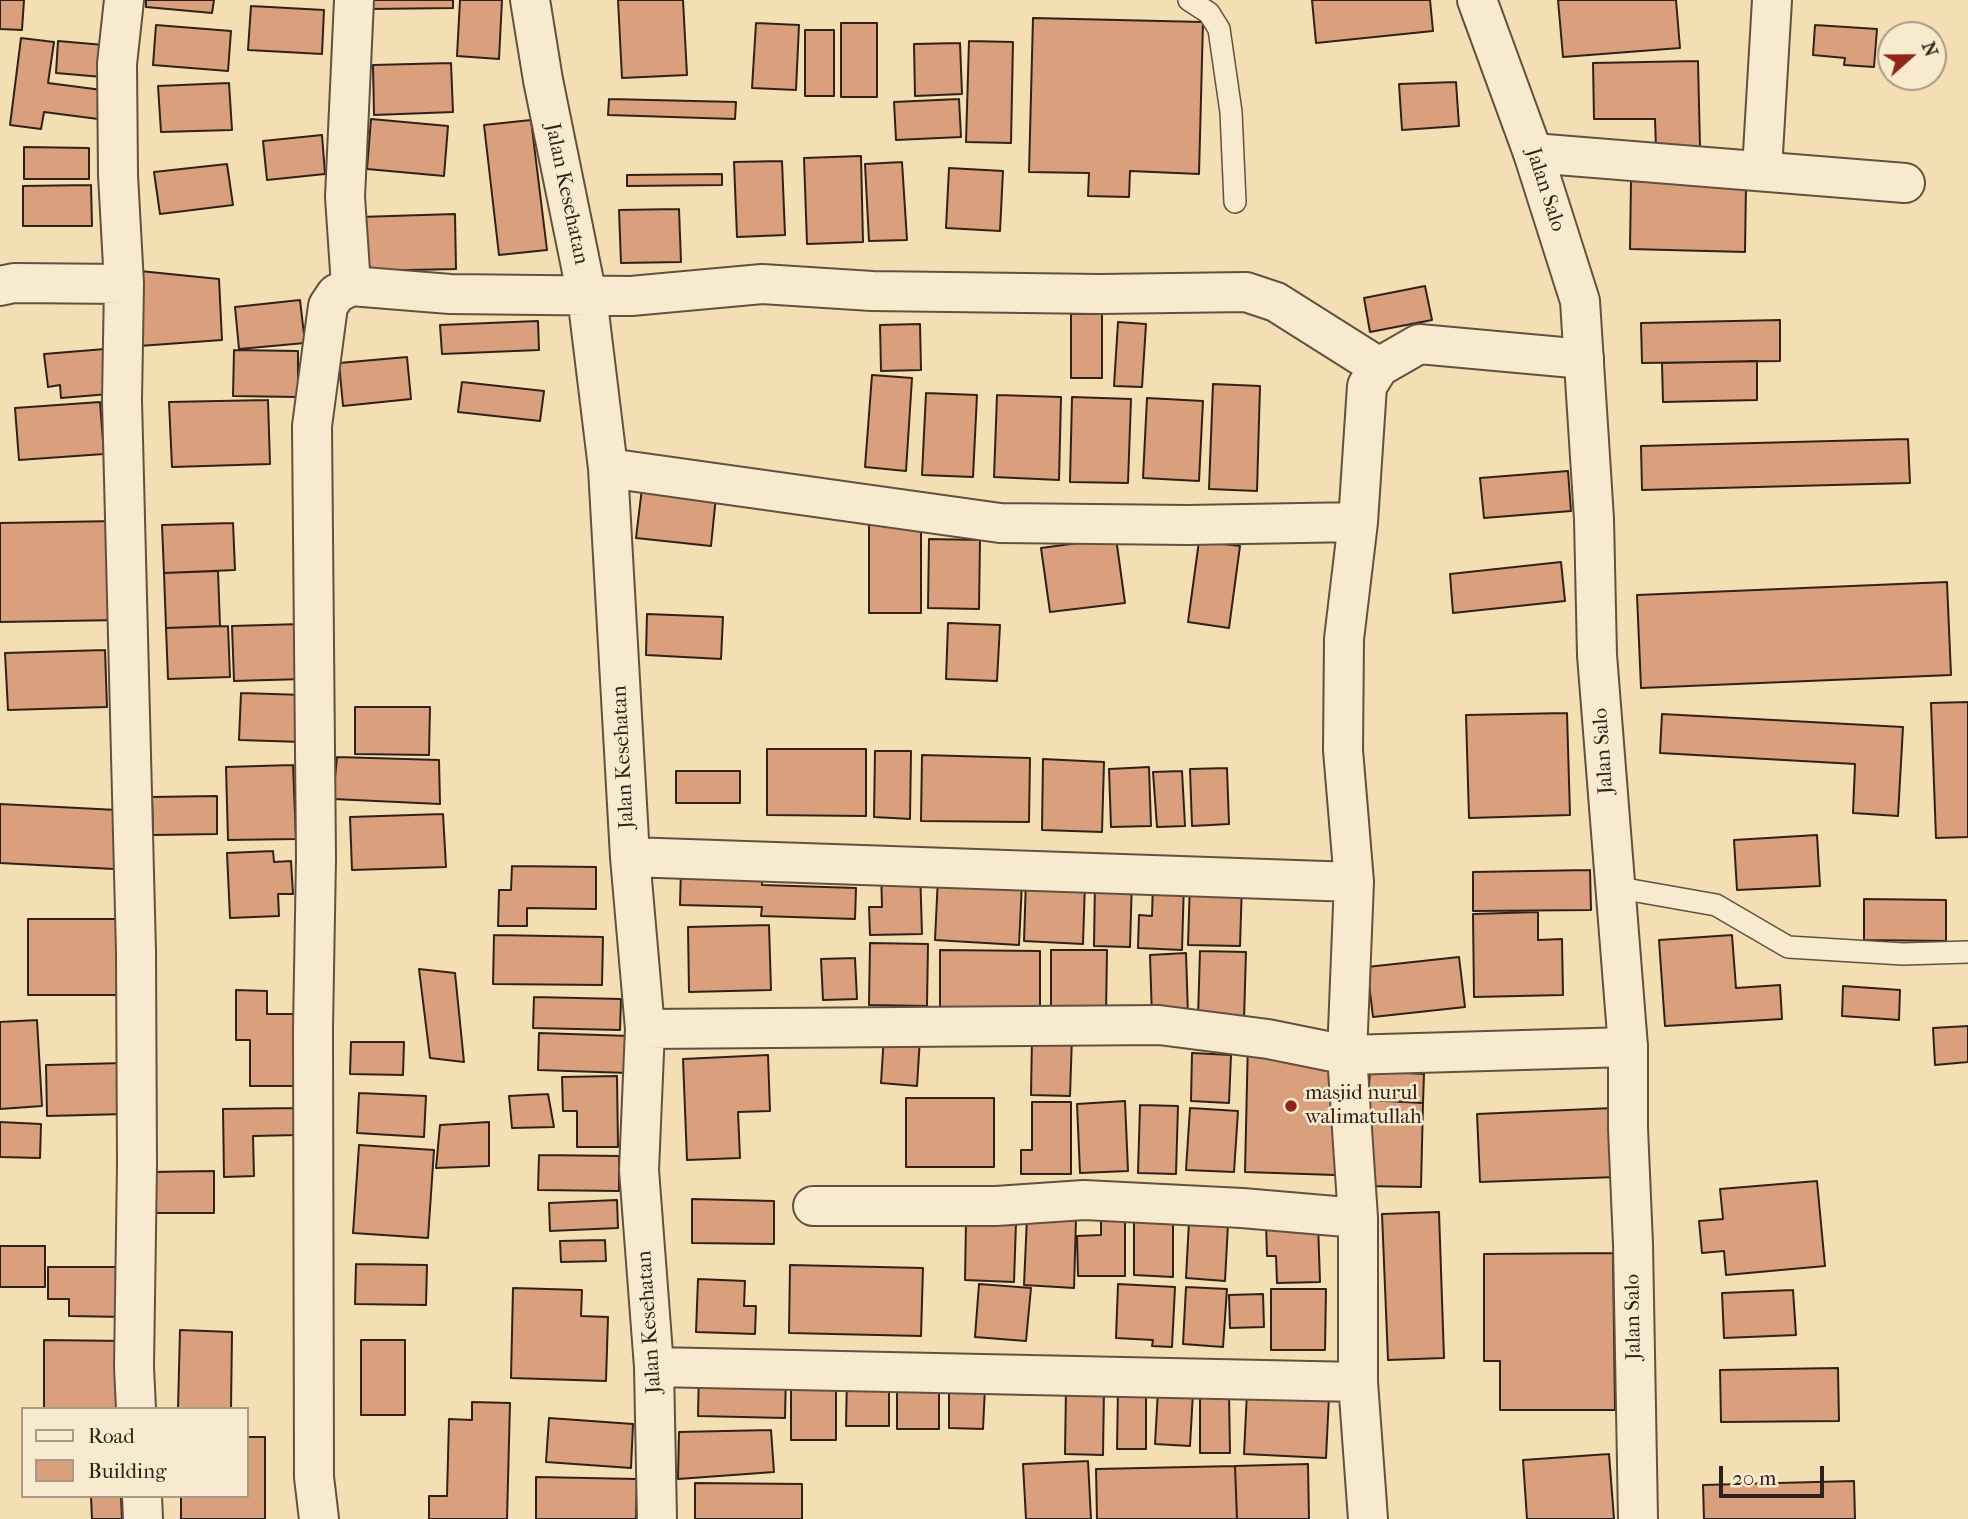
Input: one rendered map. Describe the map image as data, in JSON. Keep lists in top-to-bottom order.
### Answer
{
  "streets": {
    "street": ["Jalan Salo", "Jalan Kesehatan"]
  },
  "places": ["masjid nurul walimatullah"],
  "legend": ["Road", "Building"],
  "scale_bar": "20 m",
  "north": "right"
}
